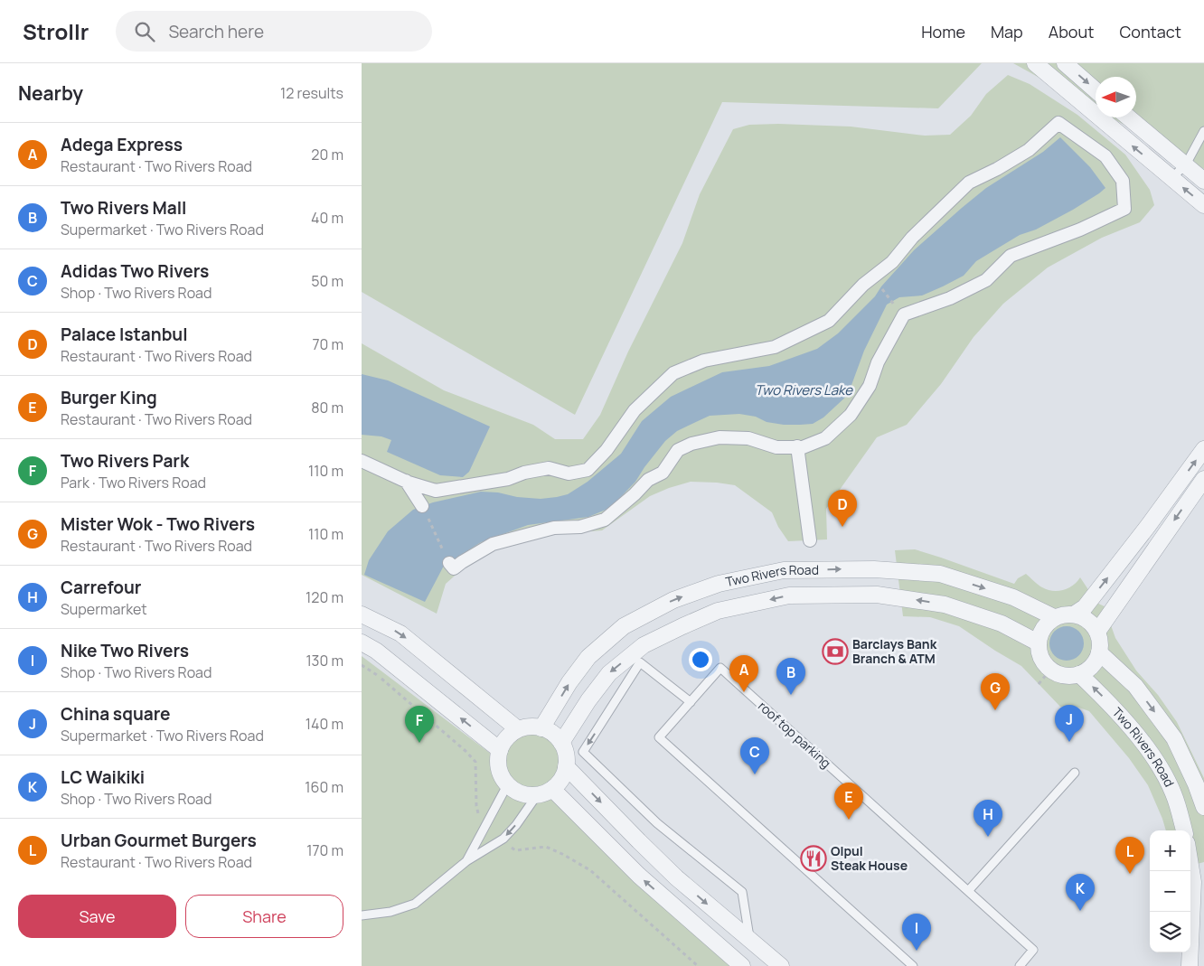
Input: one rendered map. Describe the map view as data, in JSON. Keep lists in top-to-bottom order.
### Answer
{
  "streets": {
    "street": ["Two Rivers Road"],
    "lane": ["roof top parking"]
  },
  "water": ["Two Rivers Lake"],
  "places": {
    "bank": ["Barclays Bank Branch & ATM"],
    "restaurant": ["Olpul Steak House"]
  },
  "north": "left",
  "page": {
    "header": "Strollr",
    "search": "Search here",
    "nav": [
      "Home",
      "Map",
      "About",
      "Contact"
    ],
    "heading": ["Nearby", "12 results"],
    "list": [
      {
        "mark": "A",
        "name": "Adega Express",
        "note": "Restaurant · Two Rivers Road",
        "value": "20 m"
      },
      {
        "mark": "B",
        "name": "Two Rivers Mall",
        "note": "Supermarket · Two Rivers Road",
        "value": "40 m"
      },
      {
        "mark": "C",
        "name": "Adidas Two Rivers",
        "note": "Shop · Two Rivers Road",
        "value": "50 m"
      },
      {
        "mark": "D",
        "name": "Palace Istanbul",
        "note": "Restaurant · Two Rivers Road",
        "value": "70 m"
      },
      {
        "mark": "E",
        "name": "Burger King",
        "note": "Restaurant · Two Rivers Road",
        "value": "80 m"
      },
      {
        "mark": "F",
        "name": "Two Rivers Park",
        "note": "Park · Two Rivers Road",
        "value": "110 m"
      },
      {
        "mark": "G",
        "name": "Mister Wok - Two Rivers",
        "note": "Restaurant · Two Rivers Road",
        "value": "110 m"
      },
      {
        "mark": "H",
        "name": "Carrefour",
        "note": "Supermarket",
        "value": "120 m"
      },
      {
        "mark": "I",
        "name": "Nike Two Rivers",
        "note": "Shop · Two Rivers Road",
        "value": "130 m"
      },
      {
        "mark": "J",
        "name": "China square",
        "note": "Supermarket · Two Rivers Road",
        "value": "140 m"
      },
      {
        "mark": "K",
        "name": "LC Waikiki",
        "note": "Shop · Two Rivers Road",
        "value": "160 m"
      },
      {
        "mark": "L",
        "name": "Urban Gourmet Burgers",
        "note": "Restaurant · Two Rivers Road",
        "value": "170 m"
      }
    ],
    "pins": [
      "D",
      "A",
      "B",
      "G",
      "J",
      "F",
      "C",
      "E",
      "H",
      "L",
      "K",
      "I"
    ],
    "map_buttons": ["+", "−"],
    "buttons": ["Save", "Share"]
  }
}
